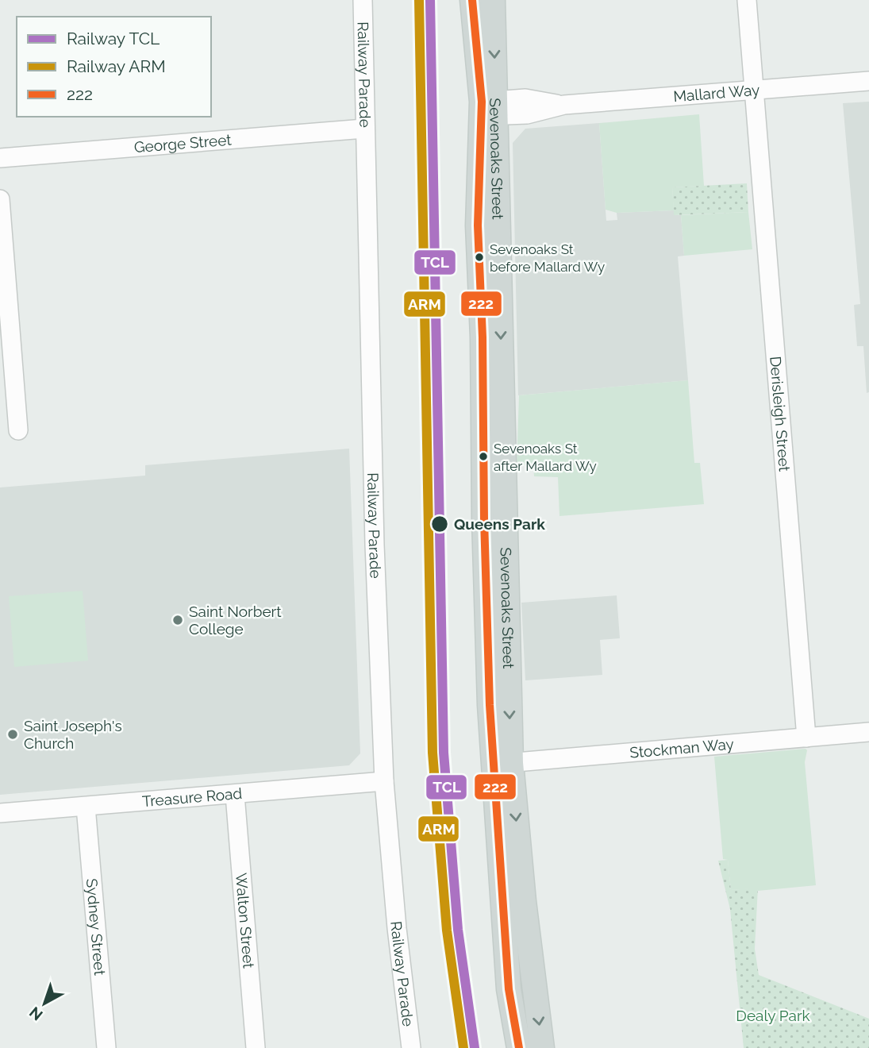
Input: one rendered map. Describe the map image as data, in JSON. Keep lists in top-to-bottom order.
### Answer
{
  "streets": {
    "main road": ["Sevenoaks Street"],
    "street": [
      "Railway Parade",
      "Mallard Way",
      "George Street",
      "Derisleigh Street",
      "Stockman Way",
      "Treasure Road",
      "Walton Street",
      "Sydney Street"
    ]
  },
  "crossings": [
    ["Railway Parade", "George Street"],
    ["Railway Parade", "Treasure Road"],
    ["Mallard Way", "Sevenoaks Street"],
    ["Mallard Way", "Derisleigh Street"],
    ["Sevenoaks Street", "Stockman Way"],
    ["Derisleigh Street", "Stockman Way"],
    ["Treasure Road", "Walton Street"],
    ["Treasure Road", "Sydney Street"]
  ],
  "parks": ["Dealy Park"],
  "places": [
    "Sevenoaks St before Mallard Wy",
    "Sevenoaks St after Mallard Wy",
    "Queens Park",
    "Saint Norbert College",
    "Saint Joseph's Church"
  ],
  "lines": ["rail line TCL", "rail line ARM", "transit line 222"],
  "legend": ["Railway TCL", "Railway ARM", "222"],
  "north": "bottom left"
}
